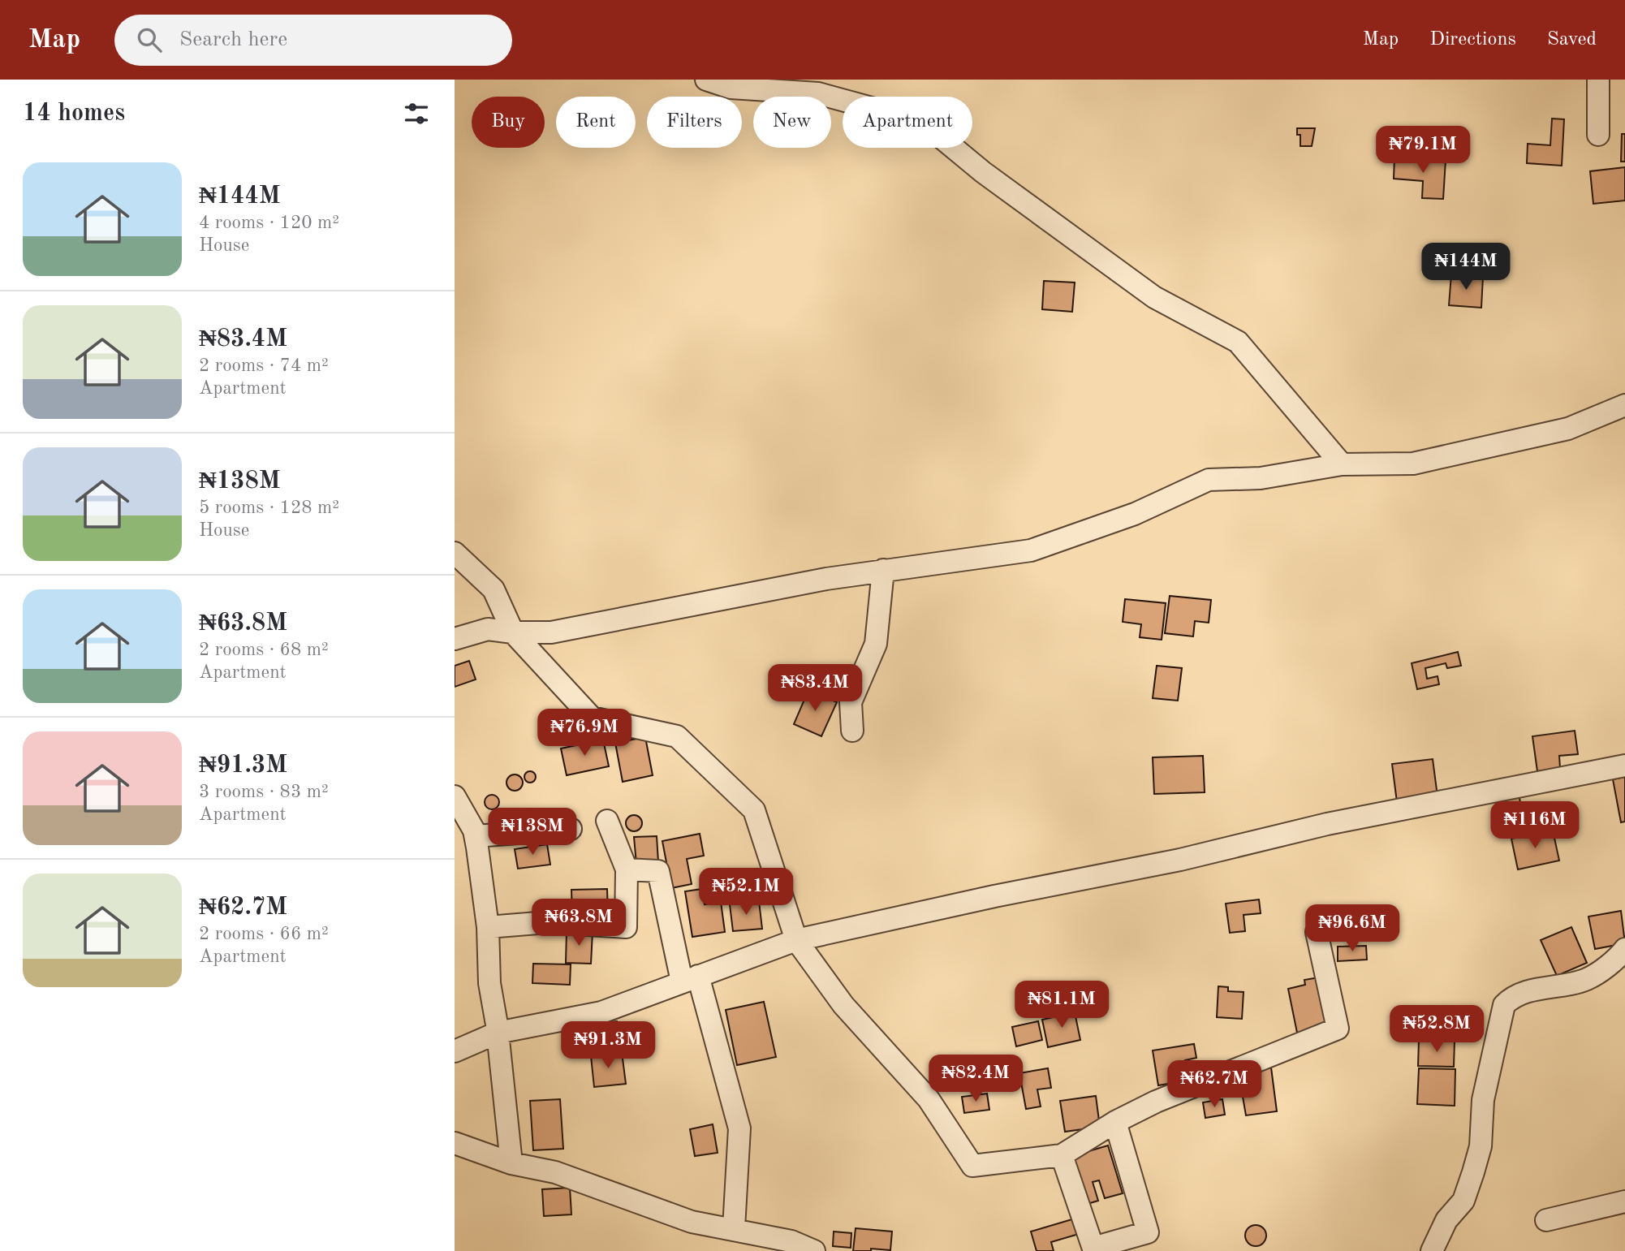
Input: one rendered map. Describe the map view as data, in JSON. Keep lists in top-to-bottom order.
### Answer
{
  "page": {
    "header": "Map",
    "search": "Search here",
    "nav": ["Map", "Directions", "Saved"],
    "heading": "14 homes",
    "chip": [
      "Buy",
      "Rent",
      "Filters",
      "New",
      "Apartment"
    ],
    "price": [
      "₦79.1M",
      "₦144M",
      "₦83.4M",
      "₦76.9M",
      "₦116M",
      "₦138M",
      "₦52.1M",
      "₦63.8M",
      "₦96.6M",
      "₦81.1M",
      "₦52.8M",
      "₦91.3M",
      "₦82.4M",
      "₦62.7M"
    ],
    "list": [
      {
        "name": "₦144M",
        "note": "4 rooms · 120 m² · House"
      },
      {
        "name": "₦83.4M",
        "note": "2 rooms · 74 m² · Apartment"
      },
      {
        "name": "₦138M",
        "note": "5 rooms · 128 m² · House"
      },
      {
        "name": "₦63.8M",
        "note": "2 rooms · 68 m² · Apartment"
      },
      {
        "name": "₦91.3M",
        "note": "3 rooms · 83 m² · Apartment"
      },
      {
        "name": "₦62.7M",
        "note": "2 rooms · 66 m² · Apartment"
      }
    ]
  }
}
